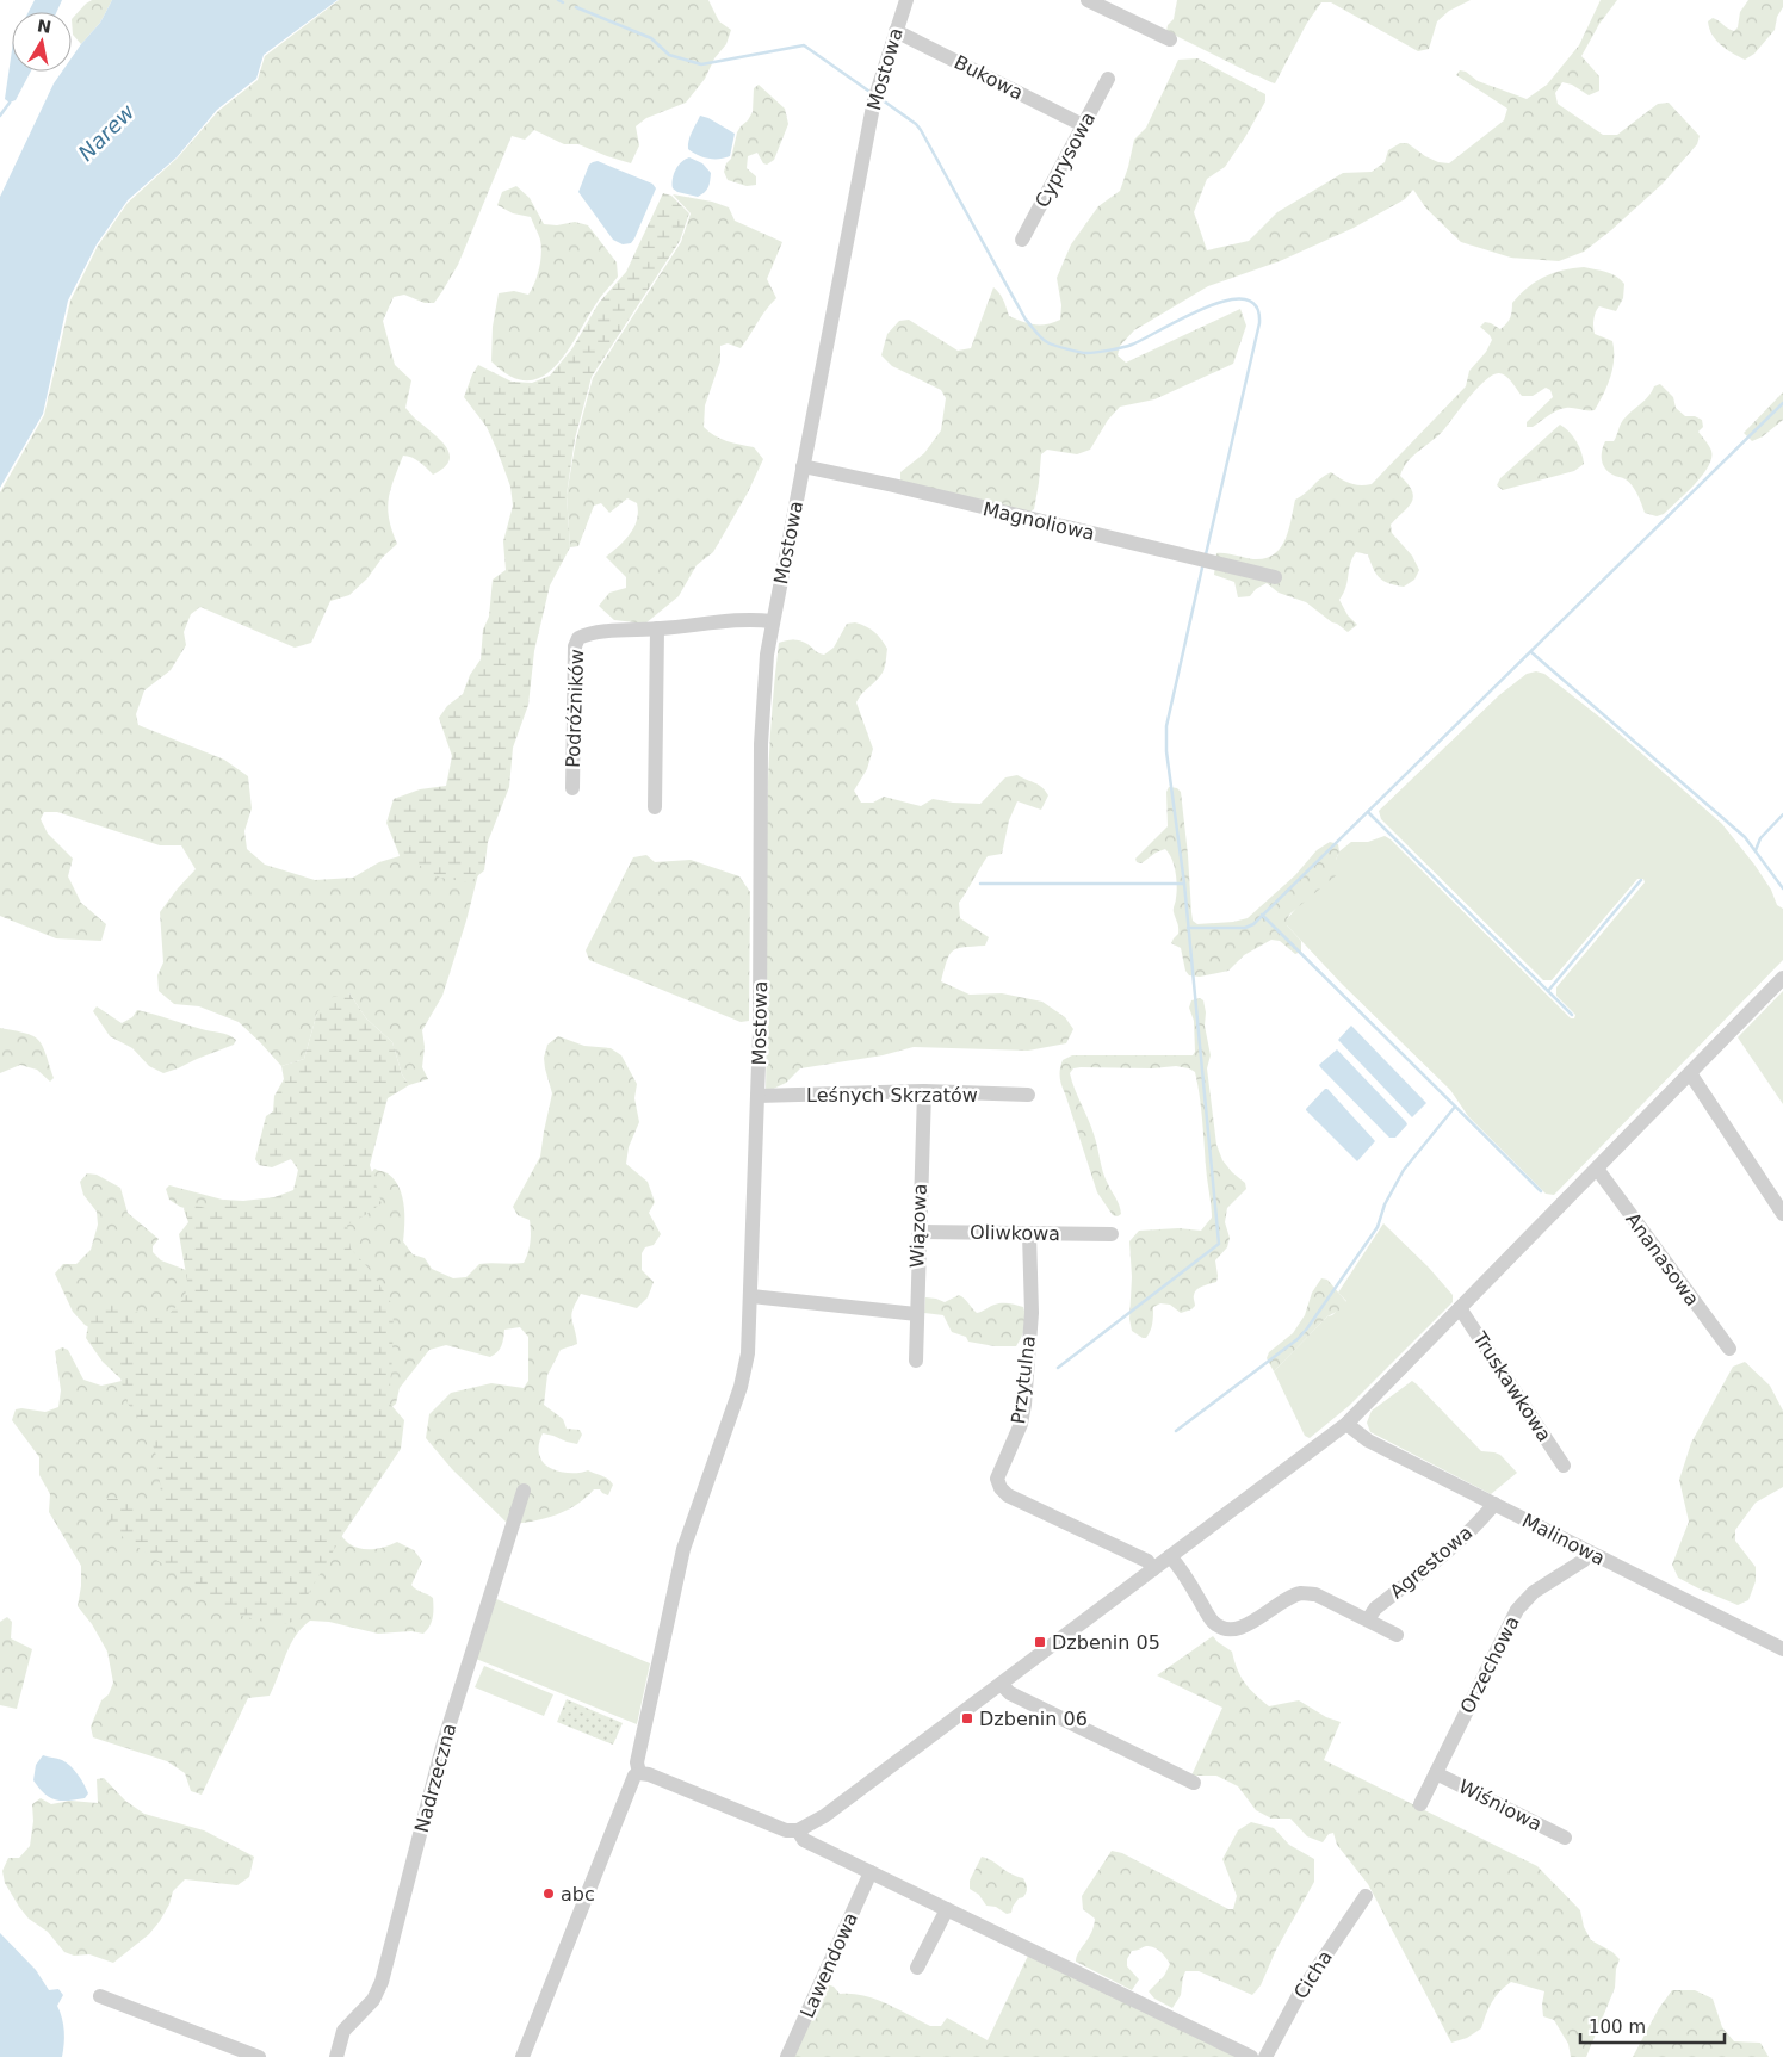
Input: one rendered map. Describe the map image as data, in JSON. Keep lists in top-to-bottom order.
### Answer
{
  "streets": {
    "street": [
      "Mostowa",
      "Bukowa",
      "Cyprysowa",
      "Magnoliowa",
      "Podróżników",
      "Leśnych Skrzatów",
      "Wiązowa",
      "Oliwkowa",
      "Ananasowa",
      "Przytulna",
      "Truskawkowa",
      "Malinowa",
      "Agrestowa",
      "Orzechowa",
      "Nadrzeczna",
      "Wiśniowa",
      "Lawendowa",
      "Cicha"
    ]
  },
  "crossings": [
    ["Mostowa", "Bukowa"],
    ["Mostowa", "Magnoliowa"],
    ["Mostowa", "Podróżników"],
    ["Mostowa", "Leśnych Skrzatów"],
    ["Bukowa", "Cyprysowa"],
    ["Leśnych Skrzatów", "Wiązowa"],
    ["Wiązowa", "Oliwkowa"],
    ["Oliwkowa", "Przytulna"],
    ["Malinowa", "Agrestowa"],
    ["Malinowa", "Orzechowa"],
    ["Orzechowa", "Wiśniowa"]
  ],
  "water": ["Narew"],
  "places": {
    "transit": ["Dzbenin 05", "Dzbenin 06"],
    "other": ["abc"]
  },
  "scale_bar": "100 m",
  "north": "top"
}
